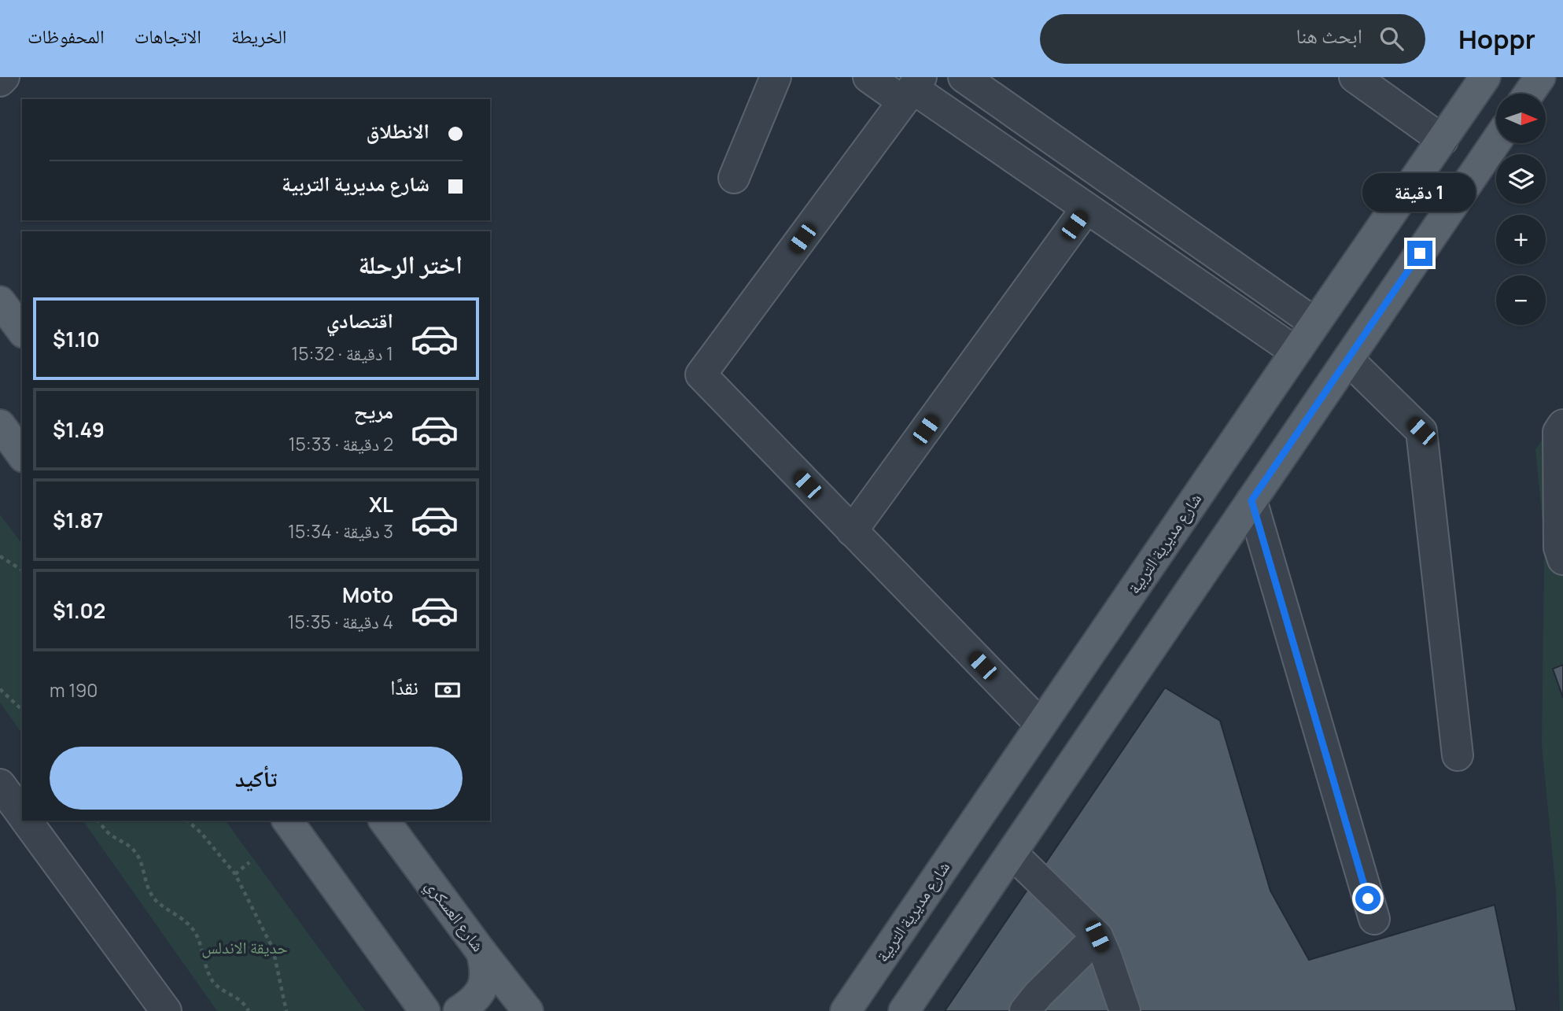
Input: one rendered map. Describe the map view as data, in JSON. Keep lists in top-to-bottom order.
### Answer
{
  "streets": {
    "main road": ["شارع مديرية التربية", "شارع العسكري"]
  },
  "parks": ["حديقة الاندلس"],
  "north": "right",
  "page": {
    "header": "Hoppr",
    "search": "ابحث هنا",
    "nav": ["الخريطة", "الاتجاهات", "المحفوظات"],
    "map_buttons": ["+", "−"],
    "banner": ["الانطلاق", "شارع مديرية التربية"],
    "bubble": "1 دقيقة",
    "heading": "اختر الرحلة",
    "list": [
      {
        "name": "اقتصادي",
        "note": "1 دقيقة · 15:32",
        "value": "$1.10"
      },
      {
        "name": "مريح",
        "note": "2 دقيقة · 15:33",
        "value": "$1.49"
      },
      {
        "name": "XL",
        "note": "3 دقيقة · 15:34",
        "value": "$1.87"
      },
      {
        "name": "Moto",
        "note": "4 دقيقة · 15:35",
        "value": "$1.02"
      }
    ],
    "pay": ["نقدًا", "190 m"],
    "buttons": "تأكيد"
  }
}
